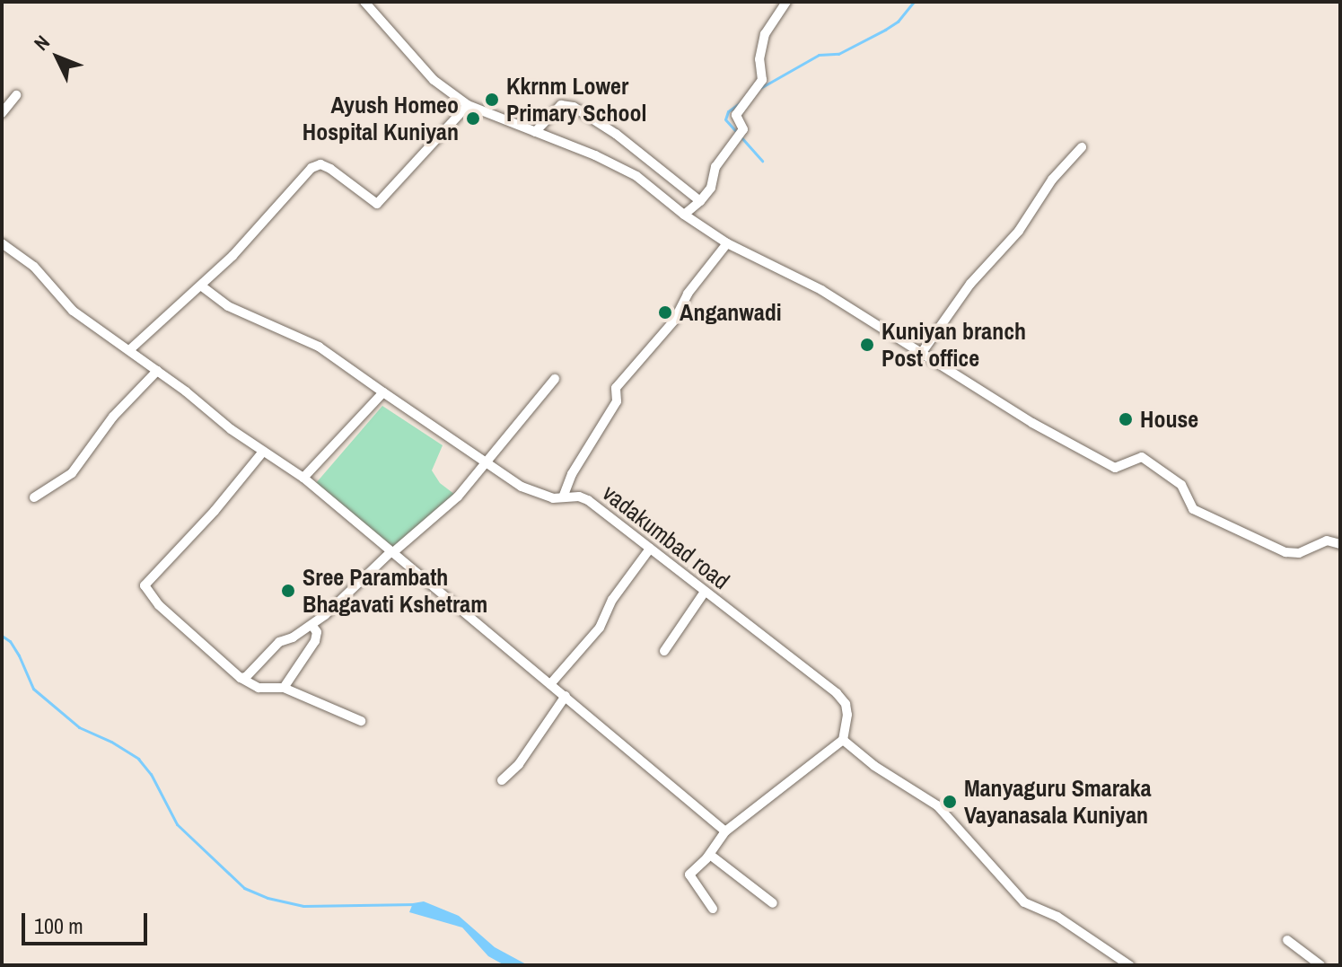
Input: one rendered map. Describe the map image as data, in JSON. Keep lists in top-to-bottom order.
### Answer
{
  "streets": {
    "street": ["vadakumbad road"]
  },
  "places": [
    "Kkrnm Lower Primary School",
    "Ayush Homeo Hospital Kuniyan",
    "Anganwadi",
    "Kuniyan branch Post office",
    "House",
    "Sree Parambath Bhagavati Kshetram",
    "Manyaguru Smaraka Vayanasala Kuniyan"
  ],
  "scale_bar": "100 m",
  "north": "top left"
}
